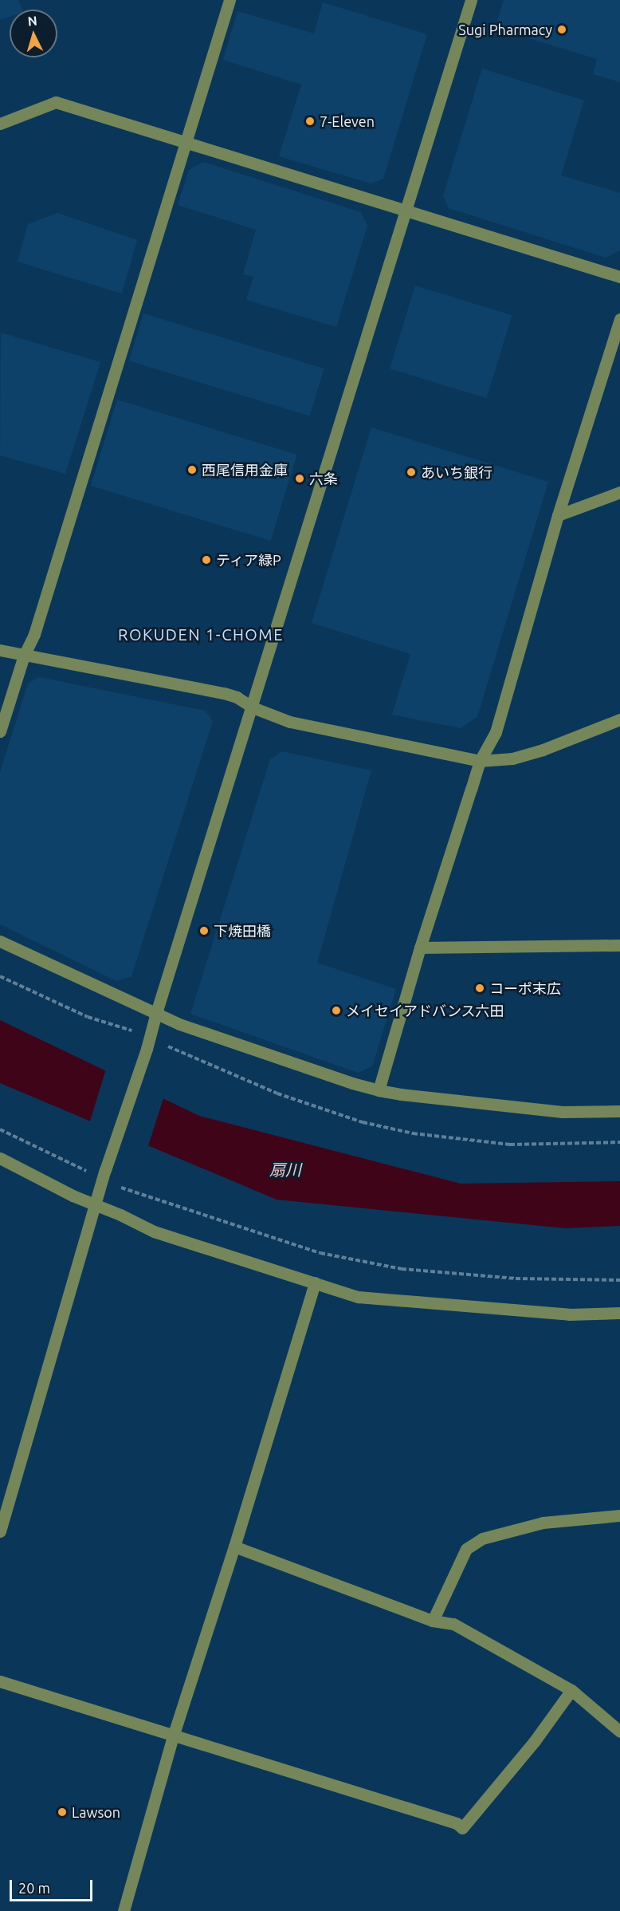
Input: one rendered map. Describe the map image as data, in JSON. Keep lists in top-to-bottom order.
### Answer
{
  "districts": ["ROKUDEN 1-CHOME"],
  "water": ["扇川"],
  "places": [
    "Sugi Pharmacy",
    "7-Eleven",
    "西尾信用金庫",
    "あいち銀行",
    "六条",
    "ティア緑P",
    "下焼田橋",
    "コーポ末広",
    "メイセイアドバンス六田",
    "Lawson"
  ],
  "scale_bar": "20 m",
  "north": "top"
}
